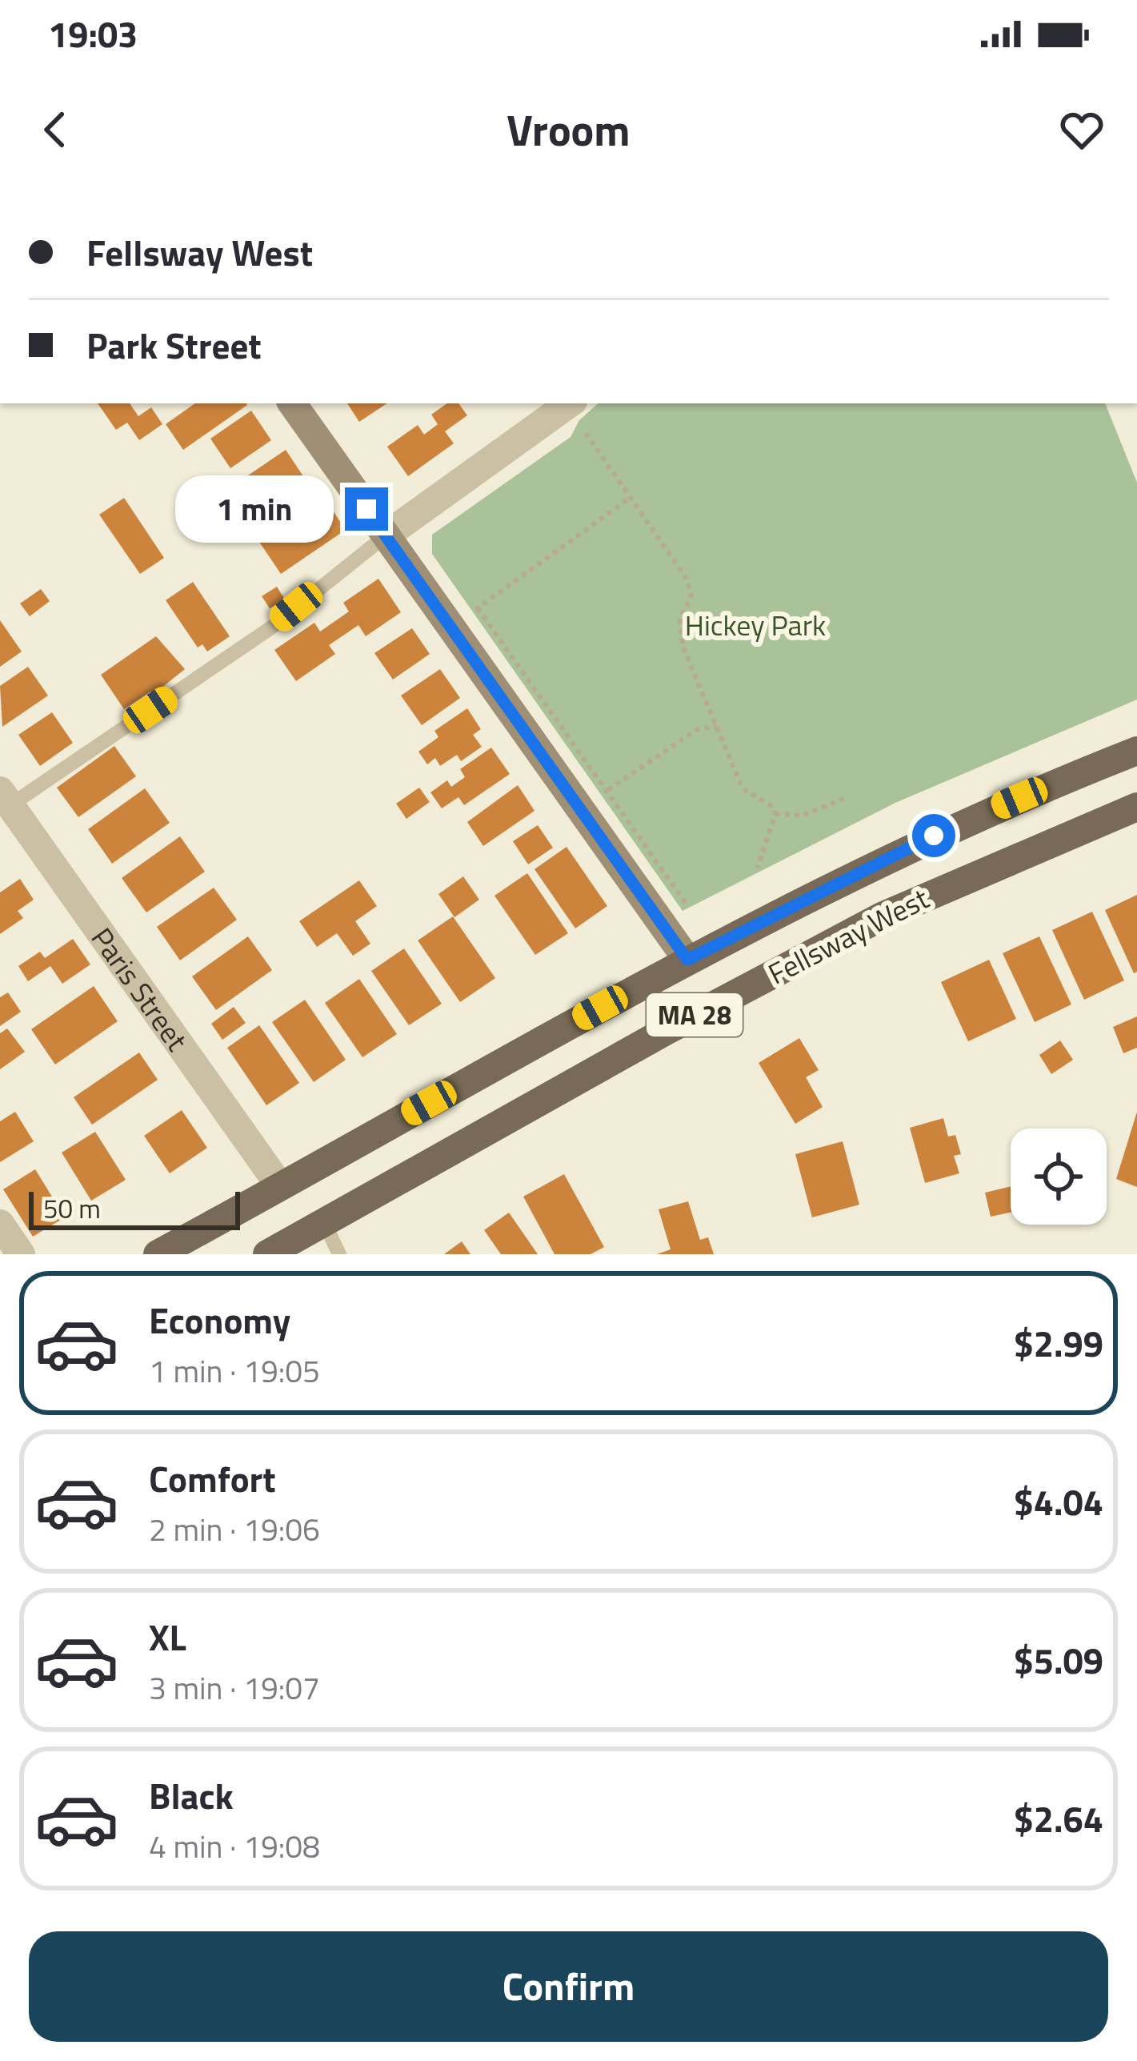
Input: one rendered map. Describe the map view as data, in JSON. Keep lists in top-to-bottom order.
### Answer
{
  "streets": {
    "main road": ["Fellsway West", "MA 28"],
    "street": ["Paris Street"]
  },
  "crossings": [
    ["Fellsway West", "Paris Street"]
  ],
  "parks": ["Hickey Park"],
  "scale_bar": "50 m",
  "page": {
    "status": "19:03",
    "header": "Vroom",
    "banner": ["Fellsway West", "Park Street"],
    "bubble": "1 min",
    "scale": "50 m",
    "list": [
      {
        "name": "Economy",
        "note": "1 min · 19:05",
        "value": "$2.99"
      },
      {
        "name": "Comfort",
        "note": "2 min · 19:06",
        "value": "$4.04"
      },
      {
        "name": "XL",
        "note": "3 min · 19:07",
        "value": "$5.09"
      },
      {
        "name": "Black",
        "note": "4 min · 19:08",
        "value": "$2.64"
      }
    ],
    "buttons": "Confirm"
  }
}
